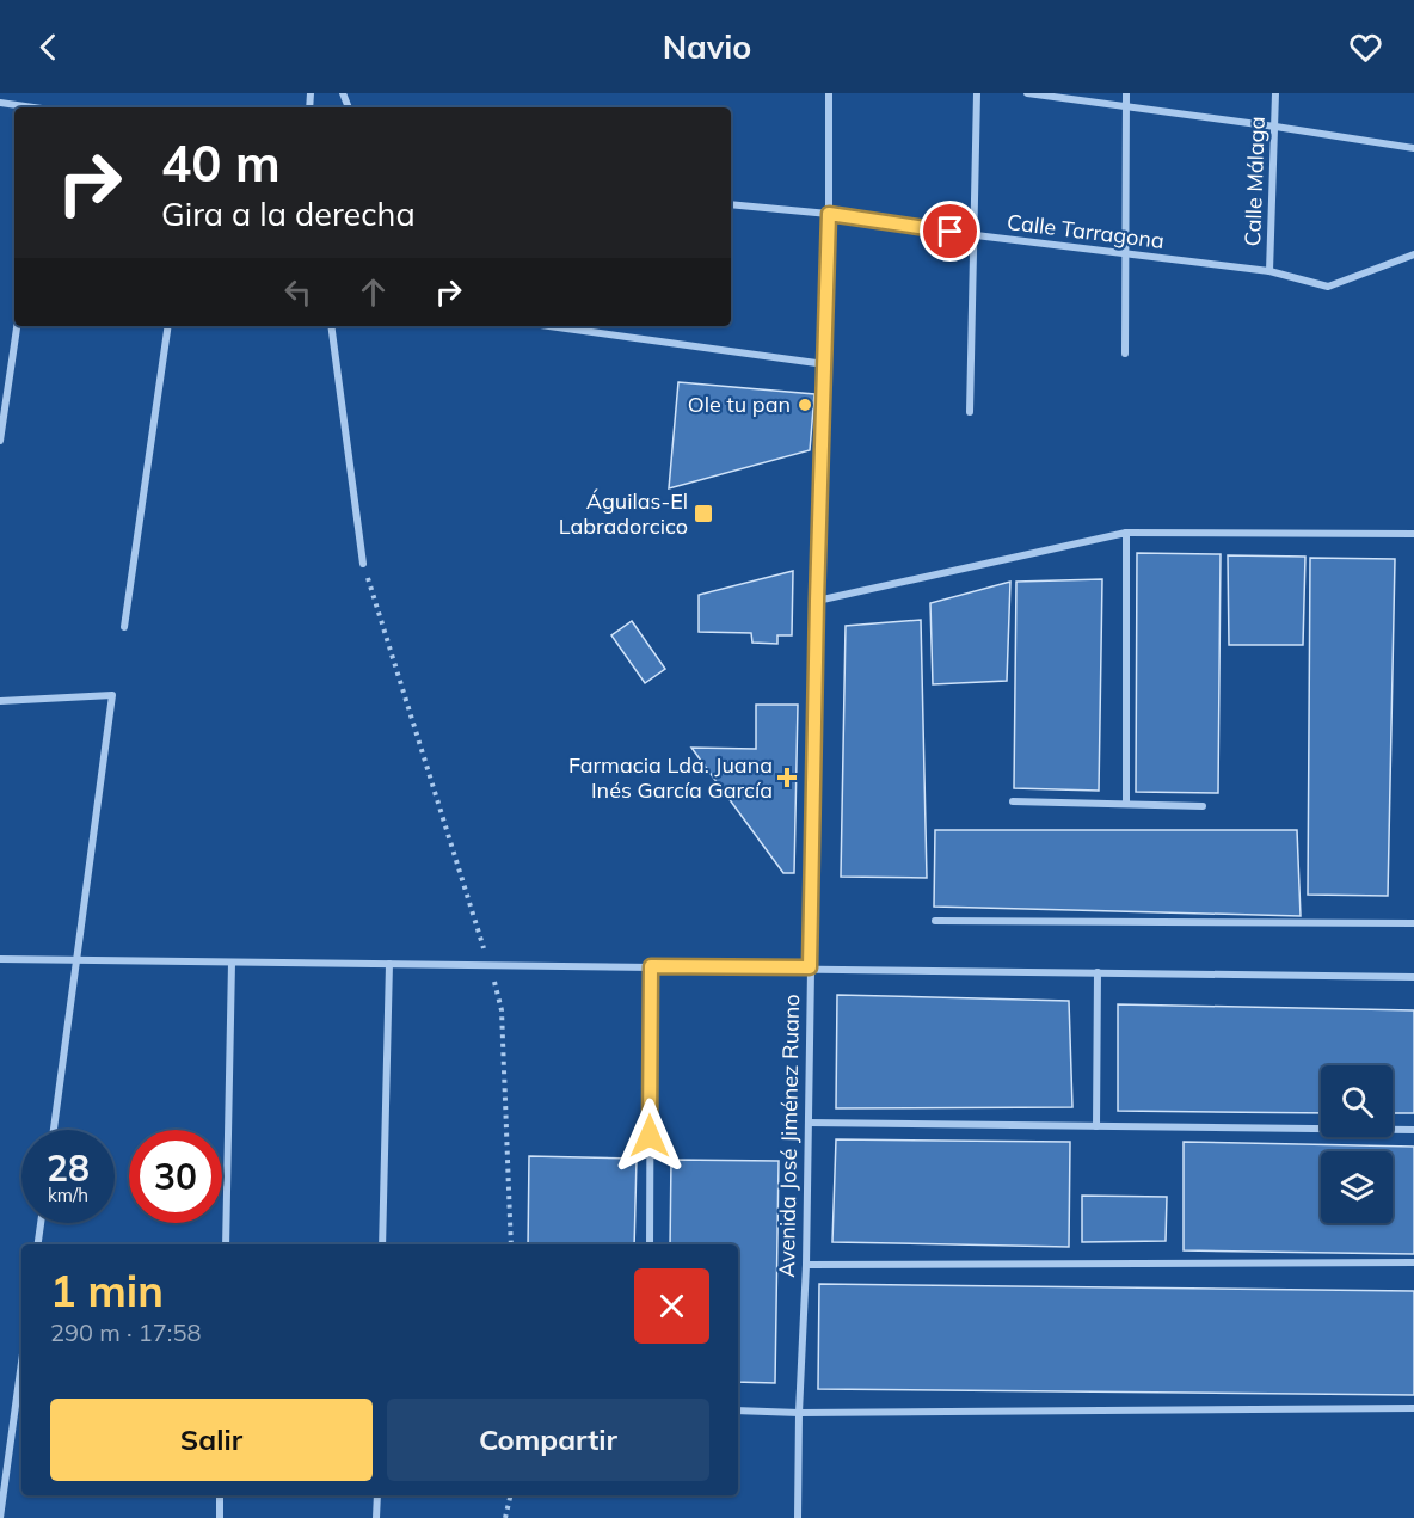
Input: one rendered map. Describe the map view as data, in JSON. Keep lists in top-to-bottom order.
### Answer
{
  "streets": {
    "street": ["Calle Málaga", "Calle Tarragona", "Avenida José Jiménez Ruano"]
  },
  "crossings": [
    ["Calle Málaga", "Calle Tarragona"],
    ["Calle Tarragona", "Avenida José Jiménez Ruano"]
  ],
  "places": {
    "other": ["Ole tu pan"],
    "transit": ["Águilas-El Labradorcico"],
    "health": ["Farmacia Lda. Juana Inés García García"]
  },
  "page": {
    "header": "Navio",
    "turn": ["40 m", "Gira a la derecha"],
    "speed": "28 km/h",
    "limit": "30",
    "heading": ["1 min", "290 m · 17:58"],
    "buttons": ["Salir", "Compartir"]
  }
}
